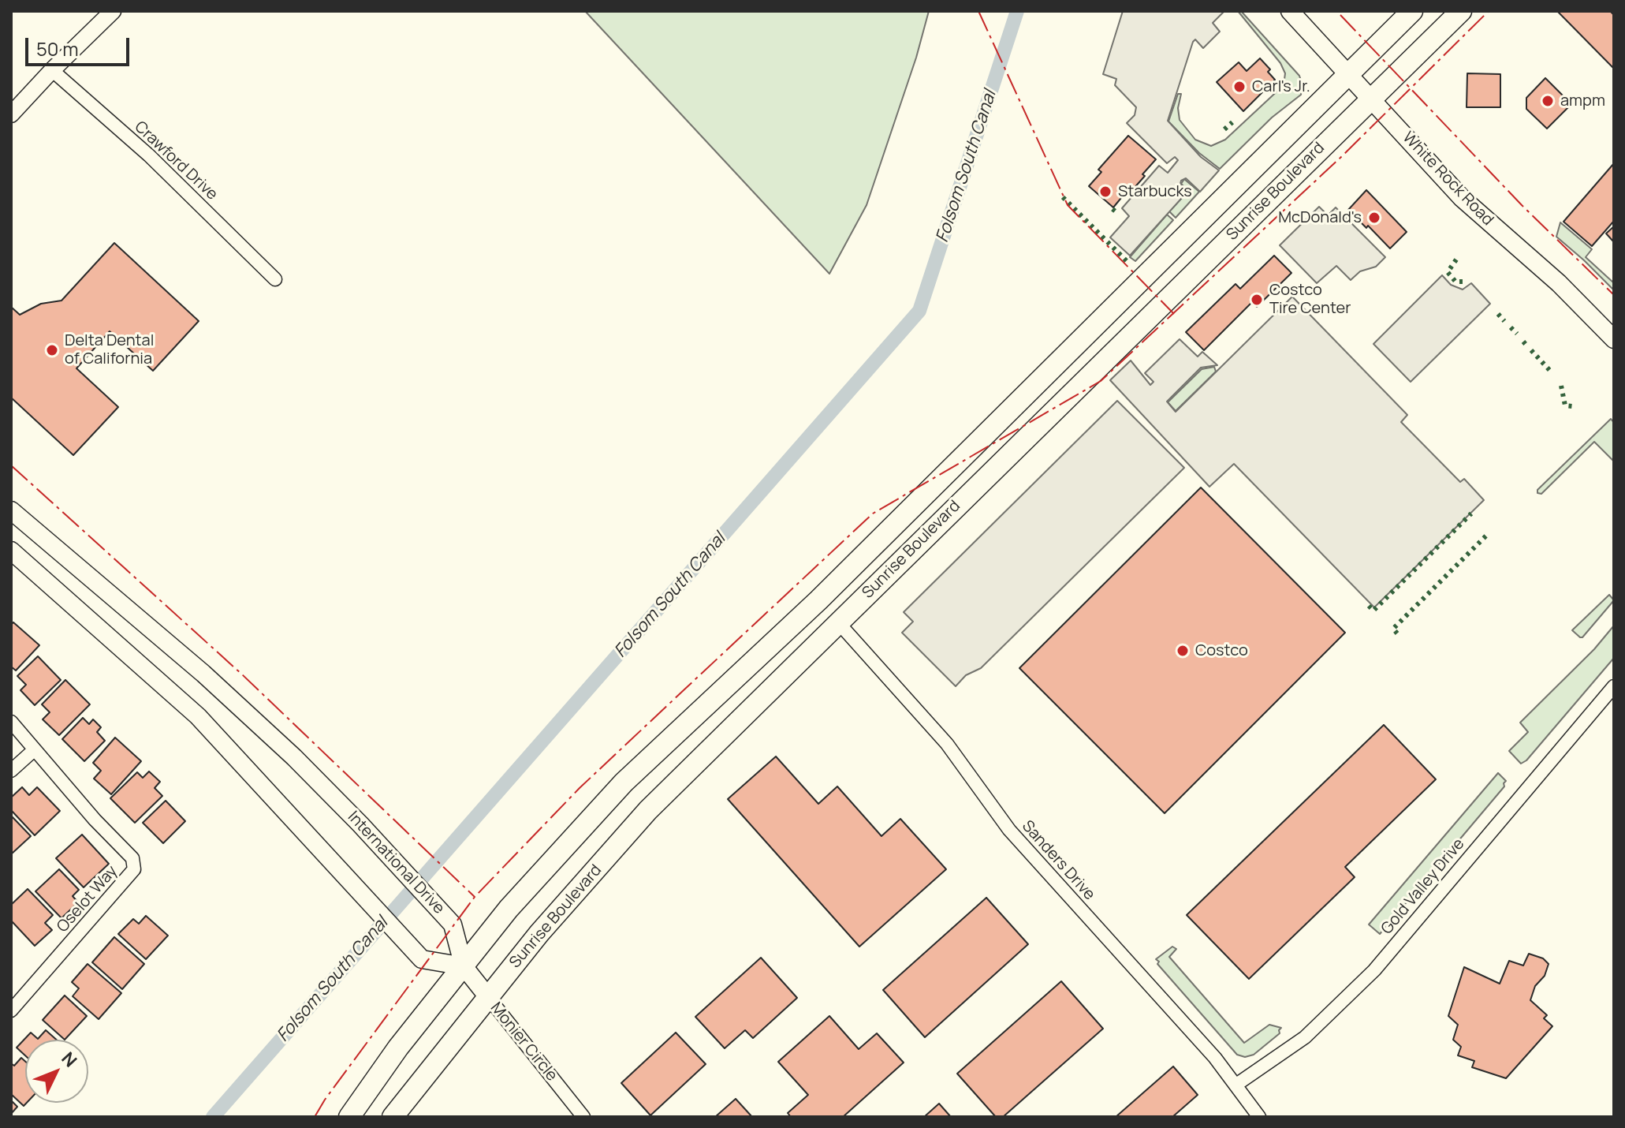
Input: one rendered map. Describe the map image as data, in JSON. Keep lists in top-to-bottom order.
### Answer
{
  "streets": {
    "main road": [
      "White Rock Road",
      "Sunrise Boulevard",
      "International Drive",
      "Monier Circle"
    ],
    "street": [
      "Crawford Drive",
      "Sanders Drive",
      "Gold Valley Drive",
      "Oselot Way"
    ]
  },
  "crossings": [
    ["White Rock Road", "Sunrise Boulevard"],
    ["Sunrise Boulevard", "Sanders Drive"],
    ["Sunrise Boulevard", "International Drive"],
    ["Sunrise Boulevard", "Monier Circle"],
    ["Sanders Drive", "Gold Valley Drive"],
    ["International Drive", "Monier Circle"]
  ],
  "water": ["Folsom South Canal"],
  "places": [
    "Carl's Jr.",
    "ampm",
    "Starbucks",
    "McDonald's",
    "Costco Tire Center",
    "Delta Dental of California",
    "Costco"
  ],
  "scale_bar": "50 m",
  "north": "top right"
}
